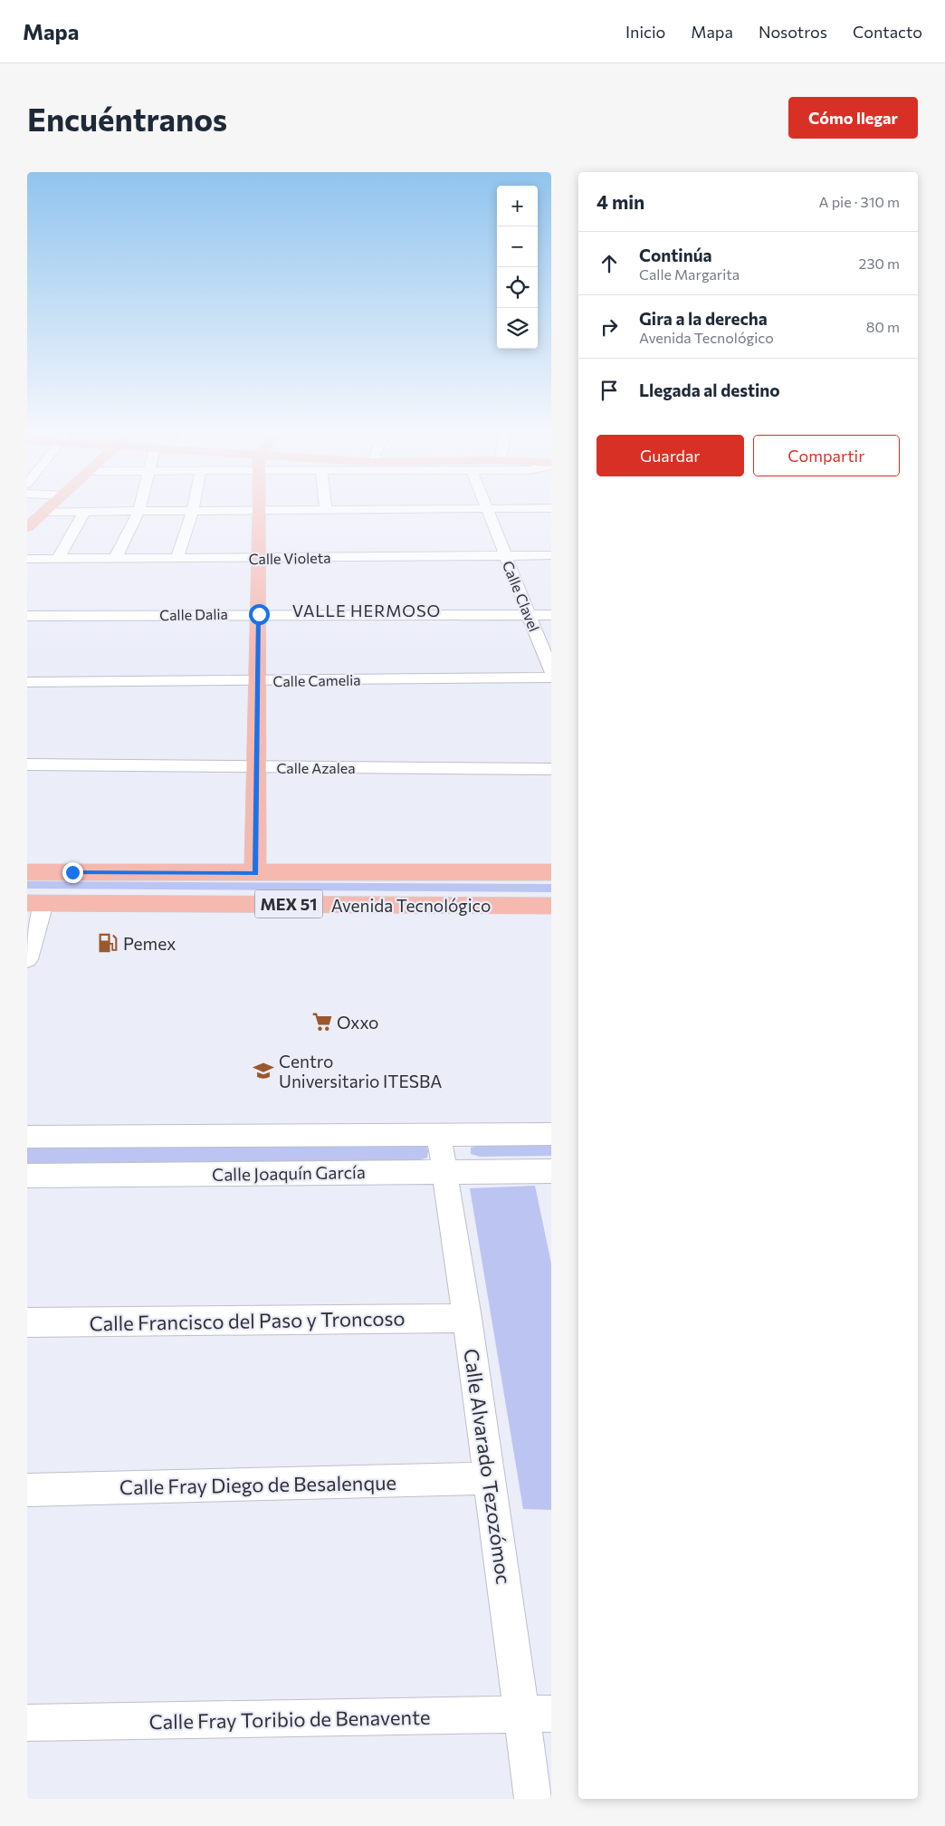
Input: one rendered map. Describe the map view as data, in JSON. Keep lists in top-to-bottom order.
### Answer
{
  "streets": {
    "main road": ["MEX 51", "Avenida Tecnológico"],
    "street": [
      "Calle Violeta",
      "Calle Clavel",
      "Calle Dalia",
      "Calle Camelia",
      "Calle Azalea",
      "Calle Joaquín García",
      "Calle Francisco del Paso y Troncoso",
      "Calle Alvarado Tezozómoc",
      "Calle Fray Diego de Besalenque",
      "Calle Fray Toribio de Benavente"
    ]
  },
  "crossings": [
    ["Calle Violeta", "Calle Clavel"],
    ["Calle Clavel", "Calle Dalia"],
    ["Calle Joaquín García", "Calle Alvarado Tezozómoc"],
    ["Calle Francisco del Paso y Troncoso", "Calle Alvarado Tezozómoc"],
    ["Calle Alvarado Tezozómoc", "Calle Fray Diego de Besalenque"],
    ["Calle Alvarado Tezozómoc", "Calle Fray Toribio de Benavente"]
  ],
  "districts": ["VALLE HERMOSO"],
  "places": {
    "fuel station": ["Pemex"],
    "supermarket": ["Oxxo"],
    "school or university": ["Centro Universitario ITESBA"]
  },
  "page": {
    "header": "Mapa",
    "nav": [
      "Inicio",
      "Mapa",
      "Nosotros",
      "Contacto"
    ],
    "buttons": [
      "Cómo llegar",
      ["Guardar", "Compartir"]
    ],
    "title": "Encuéntranos",
    "heading": ["4 min", "A pie · 310 m"],
    "map_buttons": ["+", "−"],
    "list": [
      ["Continúa", "Calle Margarita", "230 m"],
      ["Gira a la derecha", "Avenida Tecnológico", "80 m"],
      "Llegada al destino"
    ]
  }
}
